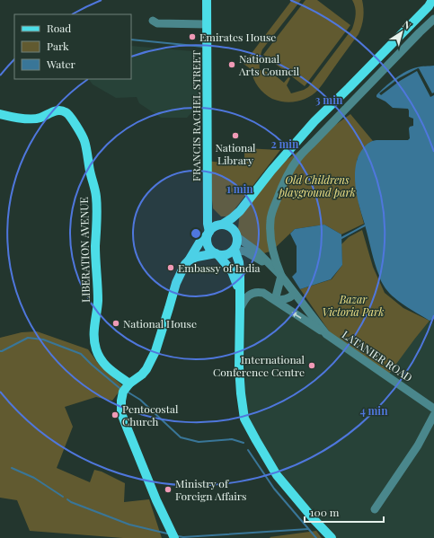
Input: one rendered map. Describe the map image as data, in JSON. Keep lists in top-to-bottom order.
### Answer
{
  "streets": {
    "main road": ["FRANCIS RACHEL STREET", "LIBERATION AVENUE"],
    "street": ["LATANIER ROAD"]
  },
  "crossings": [
    ["FRANCIS RACHEL STREET", "LATANIER ROAD"]
  ],
  "parks": ["Old Childrens playground park", "Bazar Victoria Park"],
  "places": [
    "Emirates House",
    "National Arts Council",
    "National Library",
    "Embassy of India",
    "National House",
    "International Conference Centre",
    "Pentocostal Church",
    "Ministry of Foreign Affairs"
  ],
  "legend": ["Road", "Park", "Water"],
  "scale_bar": "100 m",
  "north": "top right",
  "rings": [
    "3 min",
    "2 min",
    "1 min",
    "4 min"
  ]
}
